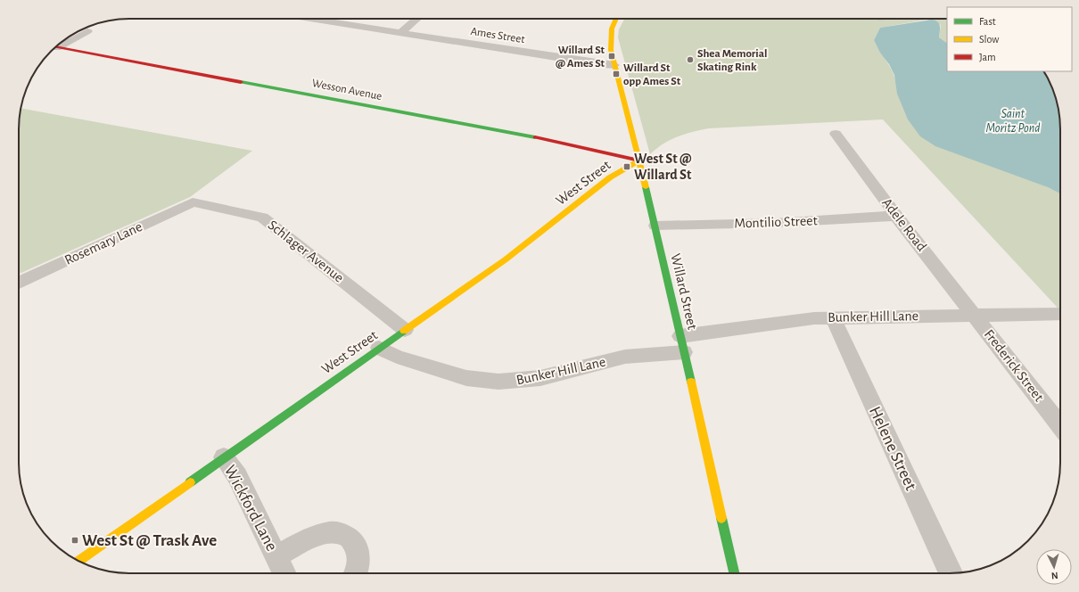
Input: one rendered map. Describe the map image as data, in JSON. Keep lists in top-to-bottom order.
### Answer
{
  "streets": {
    "street": [
      "Ames Street",
      "Wesson Avenue",
      "West Street",
      "Montilio Street",
      "Adele Road",
      "Rosemary Lane",
      "Schlager Avenue",
      "Willard Street",
      "Bunker Hill Lane",
      "Frederick Street",
      "Helene Street",
      "Wickford Lane"
    ]
  },
  "crossings": [
    ["Ames Street", "Willard Street"],
    ["Wesson Avenue", "West Street"],
    ["Wesson Avenue", "Willard Street"],
    ["West Street", "Schlager Avenue"],
    ["West Street", "Willard Street"],
    ["West Street", "Bunker Hill Lane"],
    ["West Street", "Wickford Lane"],
    ["Montilio Street", "Adele Road"],
    ["Montilio Street", "Willard Street"],
    ["Adele Road", "Bunker Hill Lane"],
    ["Adele Road", "Frederick Street"],
    ["Rosemary Lane", "Schlager Avenue"],
    ["Willard Street", "Bunker Hill Lane"],
    ["Bunker Hill Lane", "Frederick Street"],
    ["Bunker Hill Lane", "Helene Street"]
  ],
  "water": ["Saint Moritz Pond"],
  "places": {
    "transit": [
      "Willard St @ Ames St",
      "Willard St opp Ames St",
      "West St @ Willard St",
      "West St @ Trask Ave"
    ],
    "other": ["Shea Memorial Skating Rink"]
  },
  "legend": ["Fast", "Slow", "Jam"],
  "north": "bottom"
}
